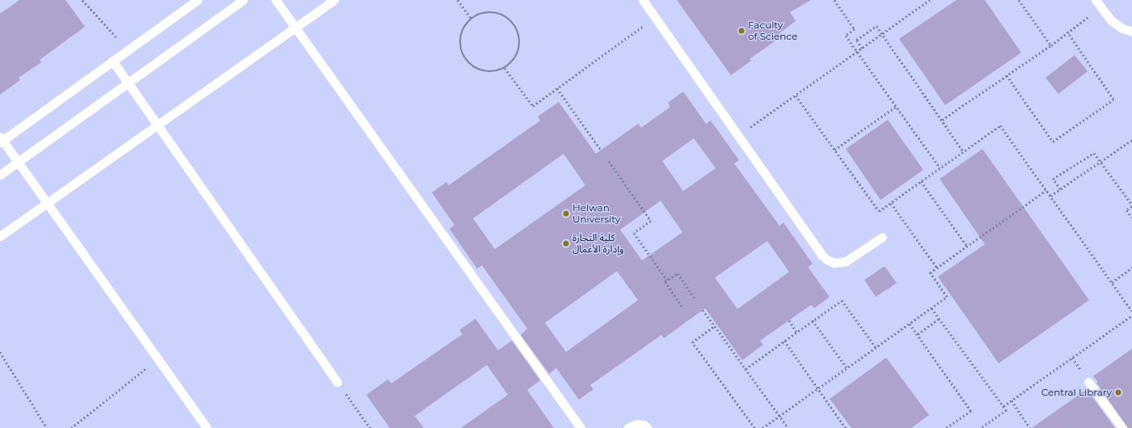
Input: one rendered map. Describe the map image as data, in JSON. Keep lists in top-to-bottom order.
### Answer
{
  "places": [
    "Faculty of Science",
    "Helwan University",
    "كلية التجارة وإدارة الأعمال",
    "Central Library"
  ]
}
